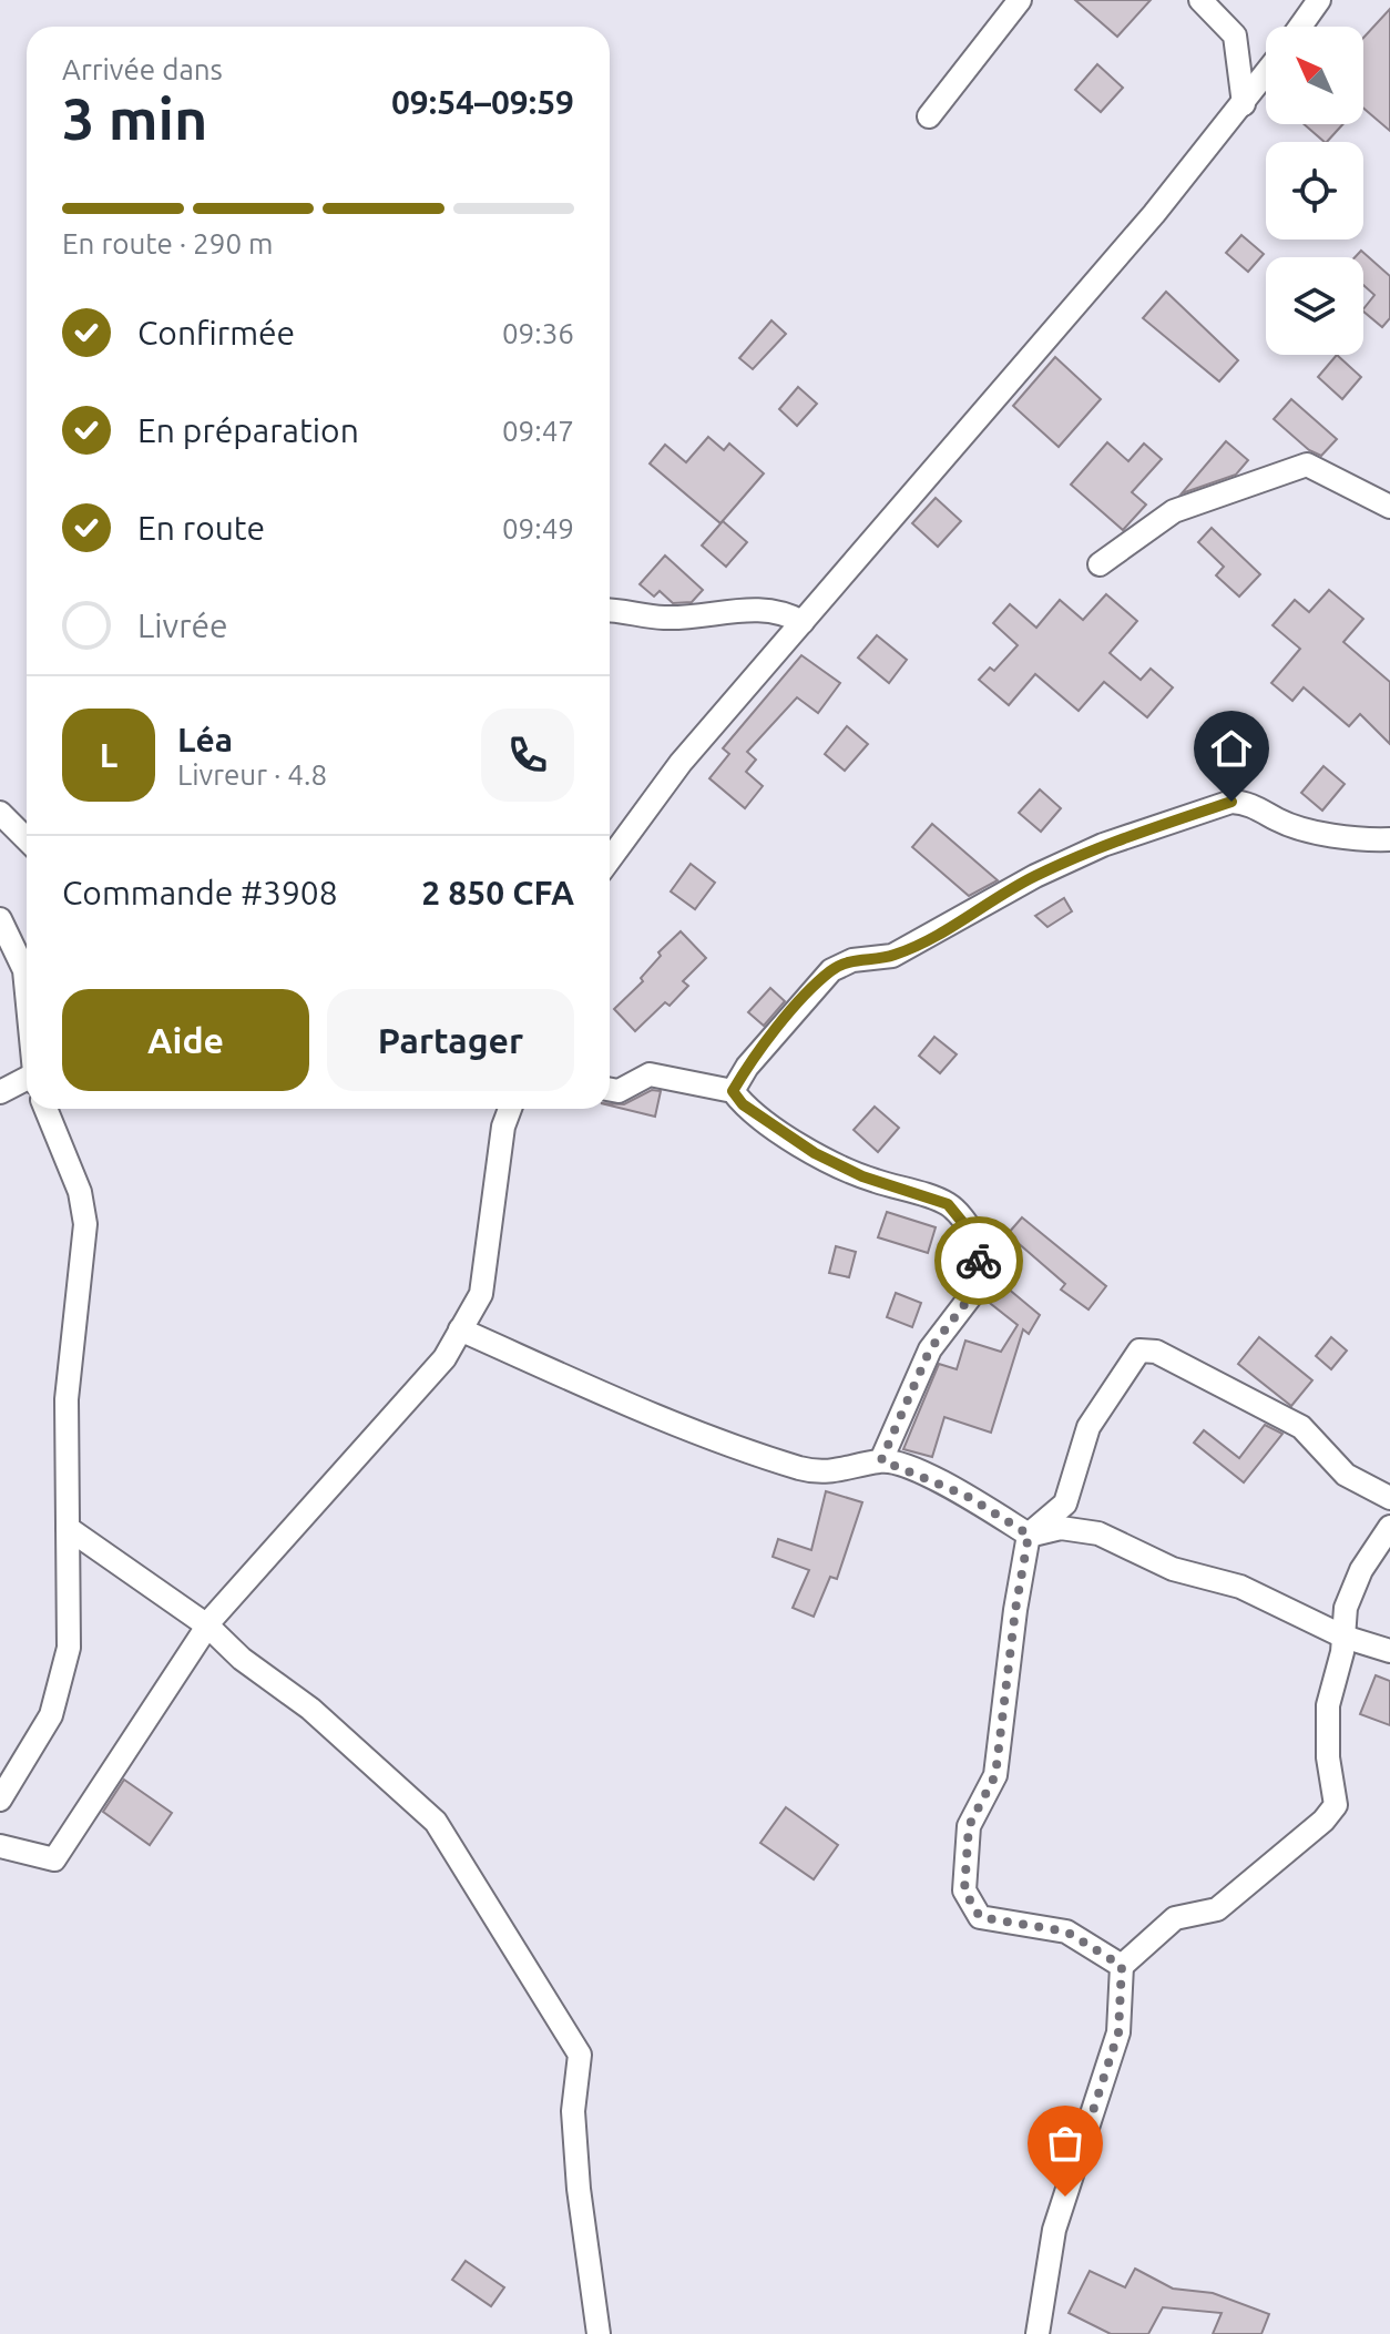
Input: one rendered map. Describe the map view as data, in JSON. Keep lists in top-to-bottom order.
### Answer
{
  "north": "top left",
  "page": {
    "heading": ["3 min", "Arrivée dans", "09:54–09:59"],
    "panel": [
      "Léa",
      "Livreur · 4.8",
      "Commande #3908",
      "2 850 CFA"
    ],
    "bar": "En route · 290 m",
    "list": [
      ["Confirmée", "09:36"],
      ["En préparation", "09:47"],
      ["En route", "09:49"],
      "Livrée"
    ],
    "round": "L",
    "buttons": ["Aide", "Partager"]
  }
}
